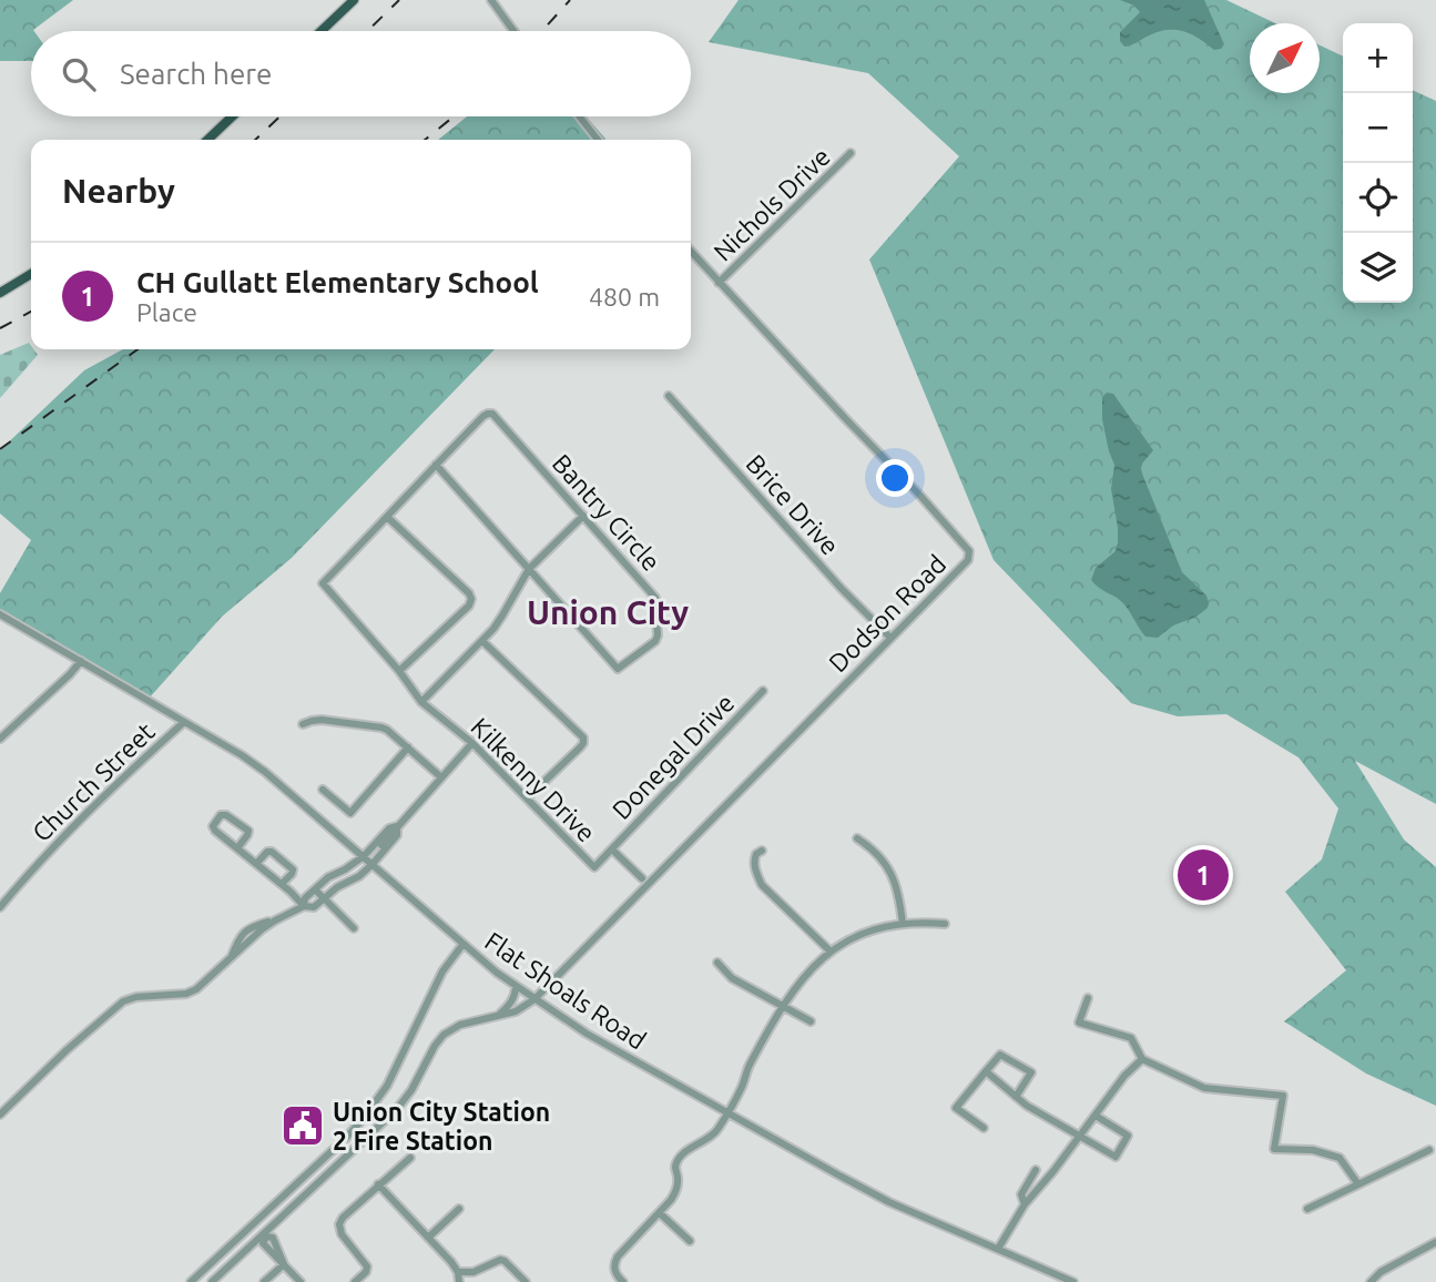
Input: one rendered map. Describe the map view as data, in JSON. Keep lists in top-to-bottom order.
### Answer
{
  "streets": {
    "street": [
      "Nichols Drive",
      "Brice Drive",
      "Bantry Circle",
      "Dodson Road",
      "Donegal Drive",
      "Kilkenny Drive",
      "Church Street",
      "Flat Shoals Road"
    ]
  },
  "crossings": [
    ["Nichols Drive", "Dodson Road"],
    ["Brice Drive", "Dodson Road"],
    ["Dodson Road", "Flat Shoals Road"],
    ["Donegal Drive", "Kilkenny Drive"],
    ["Church Street", "Flat Shoals Road"]
  ],
  "districts": ["Union City"],
  "places": {
    "public building": ["Union City Station 2 Fire Station"]
  },
  "north": "top right",
  "page": {
    "map_buttons": ["+", "−"],
    "search": "Search here",
    "heading": "Nearby",
    "list": [
      {
        "mark": "1",
        "name": "CH Gullatt Elementary School",
        "note": "Place",
        "value": "480 m"
      }
    ],
    "pins": "1"
  }
}
